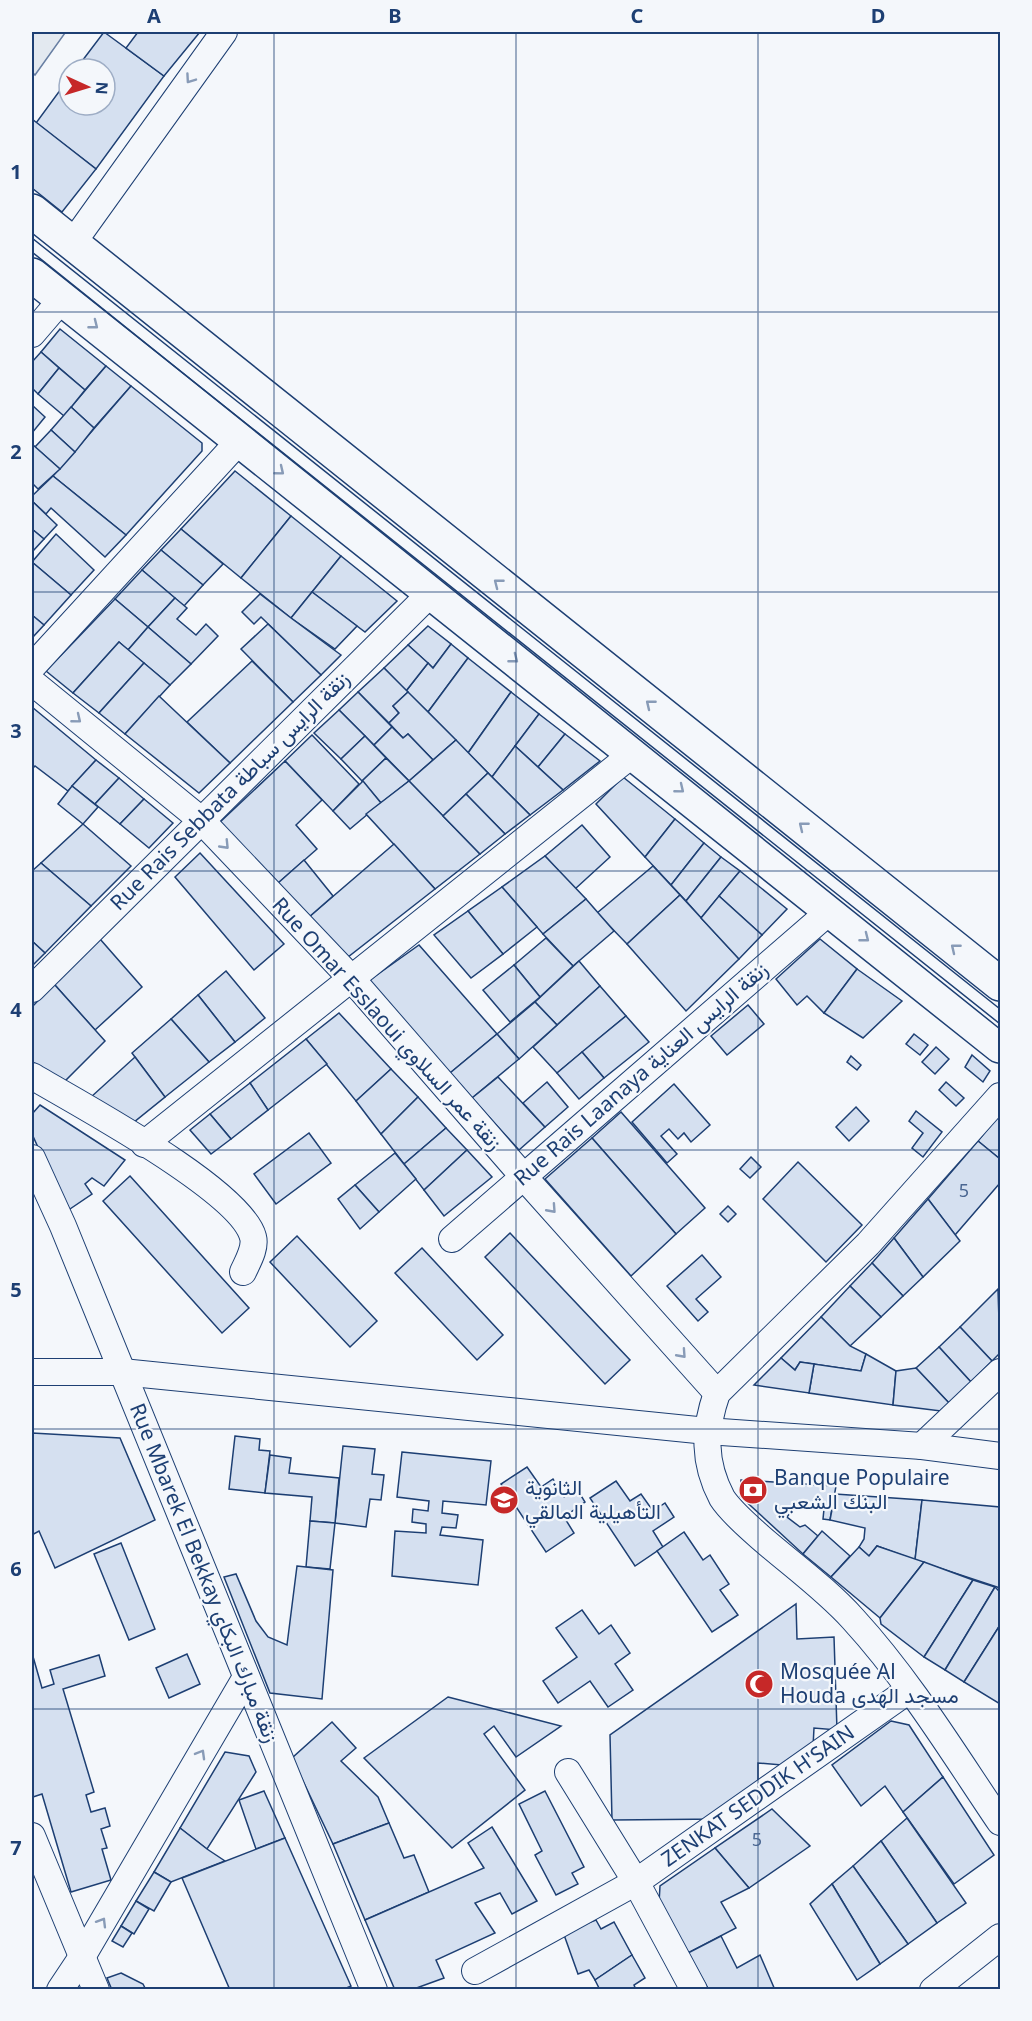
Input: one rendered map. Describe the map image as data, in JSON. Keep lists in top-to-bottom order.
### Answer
{
  "streets": {
    "street": [
      "Rue Rais Sebbata زنقة الرايس سباطة",
      "Rue Omar Esslaoui زنقة عمر السلاوي",
      "Rue Rais Laanaya زنقة الرايس العناية",
      "Rue Mbarek El Bekkay زنقة مبارك البكاي",
      "ZENKAT SEDDIK H'SAIN"
    ]
  },
  "crossings": [
    ["Rue Rais Sebbata زنقة الرايس سباطة", "Rue Omar Esslaoui زنقة عمر السلاوي"],
    ["Rue Omar Esslaoui زنقة عمر السلاوي", "Rue Rais Laanaya زنقة الرايس العناية"]
  ],
  "one_way": ["Rue Omar Esslaoui زنقة عمر السلاوي"],
  "places": {
    "bank": ["Banque Populaire البنك الشعبي"],
    "school or university": ["الثانوية التأهيلية المالقي"],
    "mosque": ["Mosquée Al Houda مسجد الهدى"]
  },
  "house_numbers": ["5", "5"],
  "north": "right",
  "grid": {
    "columns": [
      "A",
      "B",
      "C",
      "D"
    ],
    "rows": [
      "1",
      "2",
      "3",
      "4",
      "5",
      "6",
      "7"
    ]
  }
}
